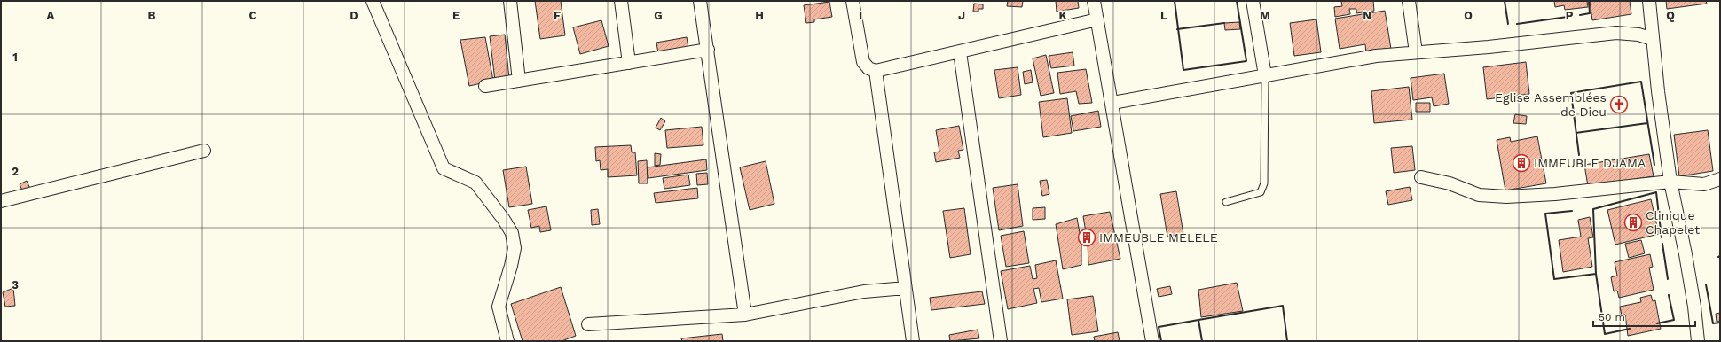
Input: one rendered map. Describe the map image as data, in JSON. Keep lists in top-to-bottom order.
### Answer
{
  "places": {
    "church": ["Eglise Assemblées de Dieu"],
    "building": ["IMMEUBLE DJAMA", "Clinique Chapelet", "IMMEUBLE MELELE"]
  },
  "scale_bar": "50 m",
  "grid": {
    "columns": [
      "A",
      "B",
      "C",
      "D",
      "E",
      "F",
      "G",
      "H",
      "I",
      "J",
      "K",
      "L",
      "M",
      "N",
      "O",
      "P",
      "Q"
    ],
    "rows": ["1", "2", "3"]
  }
}
